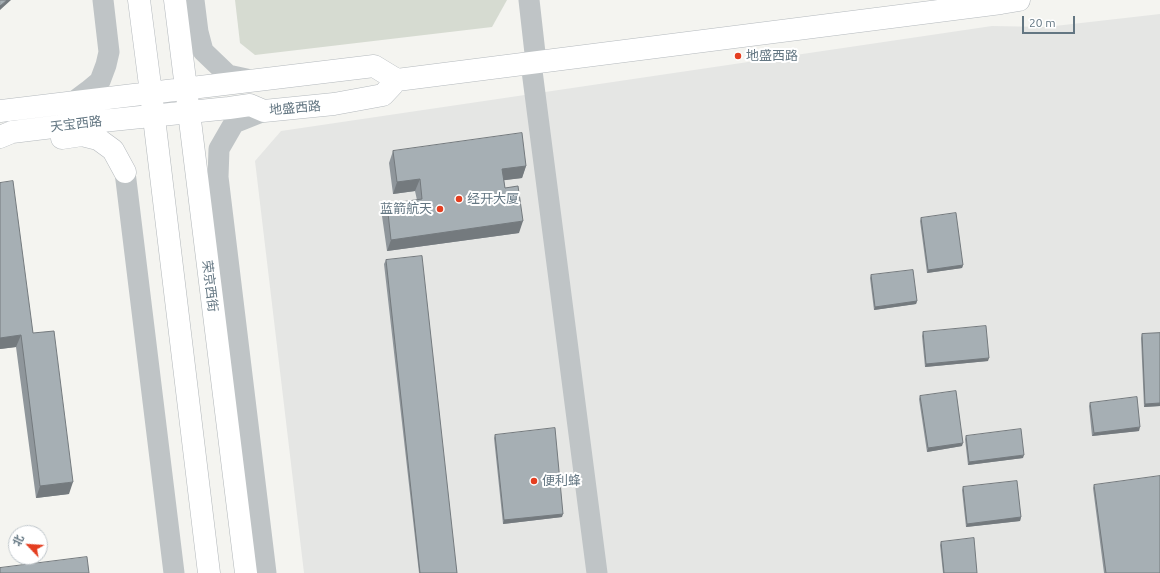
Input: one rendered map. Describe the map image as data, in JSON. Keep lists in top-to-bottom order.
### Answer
{
  "streets": {
    "street": ["地盛西路", "天宝西路", "荣京西街"]
  },
  "crossings": [
    ["地盛西路", "天宝西路"],
    ["地盛西路", "荣京西街"],
    ["天宝西路", "荣京西街"]
  ],
  "places": [
    "地盛西路",
    "经开大厦",
    "蓝箭航天",
    "便利蜂"
  ],
  "scale_bar": "20 m",
  "north": "top left"
}
